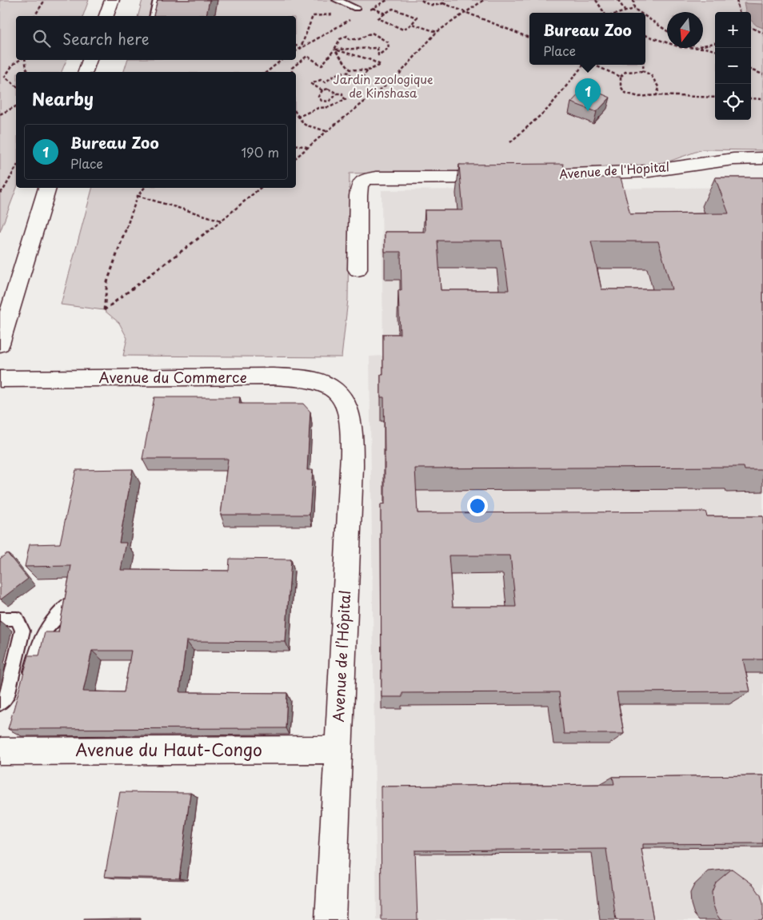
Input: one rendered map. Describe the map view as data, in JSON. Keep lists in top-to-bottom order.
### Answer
{
  "streets": {
    "street": [
      "Avenue de l'Hopital",
      "Avenue du Commerce",
      "Avenue de l’Hôpital",
      "Avenue du Haut-Congo"
    ]
  },
  "crossings": [
    ["Avenue du Commerce", "Avenue de l’Hôpital"],
    ["Avenue de l’Hôpital", "Avenue du Haut-Congo"]
  ],
  "parks": ["Jardin zoologique de Kinshasa"],
  "north": "bottom",
  "page": {
    "map_buttons": ["+", "−"],
    "popup": ["Bureau Zoo", "Place"],
    "search": "Search here",
    "heading": "Nearby",
    "pins": "1",
    "list": [
      {
        "mark": "1",
        "name": "Bureau Zoo",
        "note": "Place",
        "value": "190 m"
      }
    ]
  }
}
